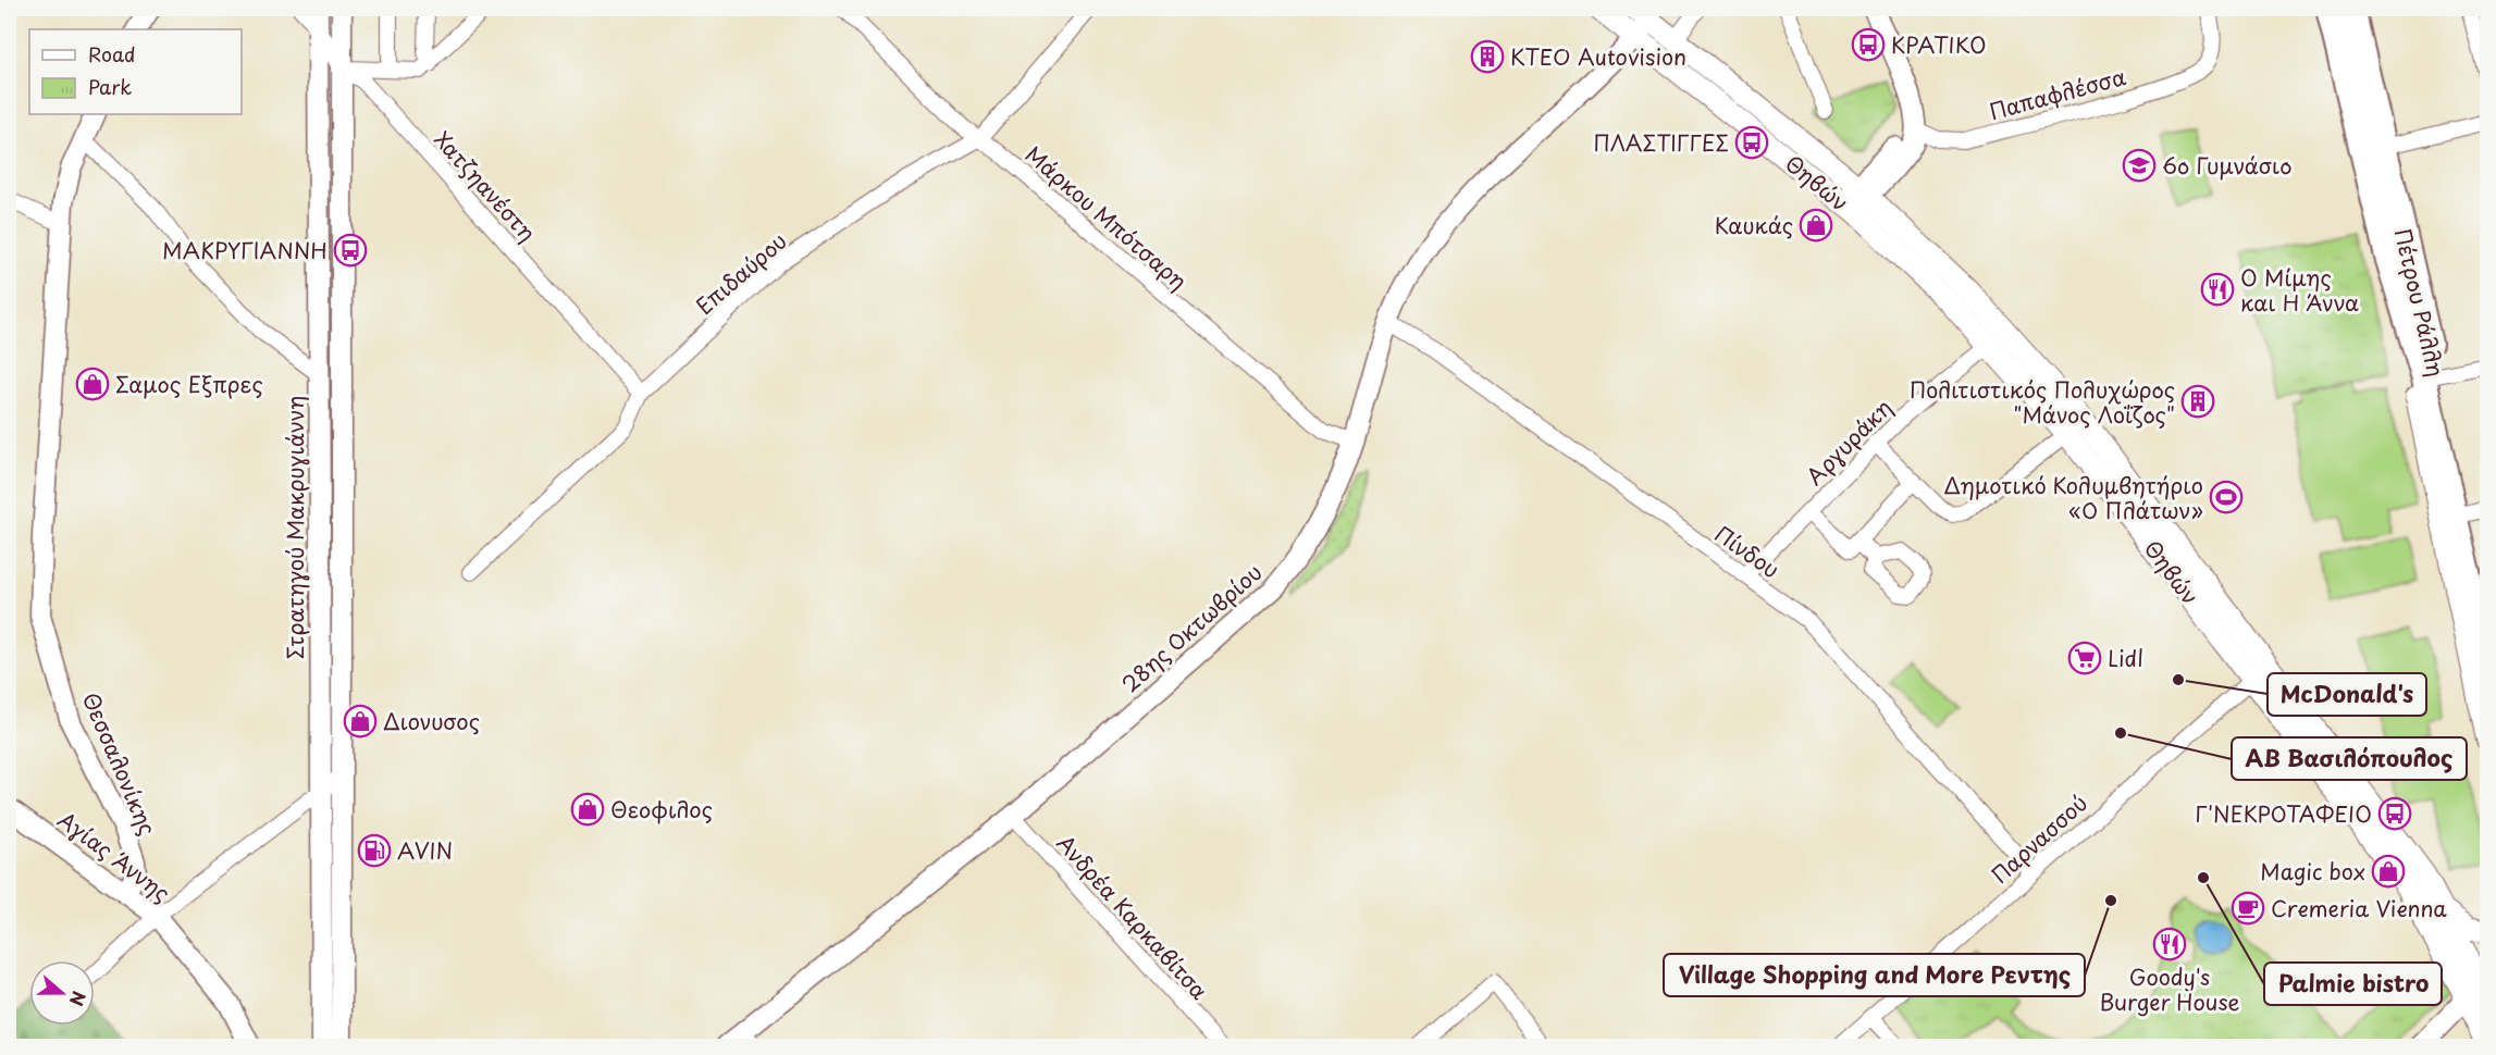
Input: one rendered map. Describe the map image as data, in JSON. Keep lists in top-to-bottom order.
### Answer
{
  "streets": {
    "main road": ["Θηβών", "Πέτρου Ράλλη"],
    "street": [
      "Παπαφλέσσα",
      "Χατζηανέστη",
      "Μάρκου Μπότσαρη",
      "Επιδαύρου",
      "Αργυράκη",
      "Στρατηγού Μακρυγιάννη",
      "Πίνδου",
      "28ης Οκτωβρίου",
      "Θεσσαλονίκης",
      "Παρνασσού",
      "Αγίας Άννης",
      "Ανδρέα Καρκαβίτσα"
    ]
  },
  "crossings": [
    ["Θηβών", "Αργυράκη"],
    ["Θηβών", "28ης Οκτωβρίου"],
    ["Θηβών", "Παρνασσού"],
    ["Χατζηανέστη", "Επιδαύρου"],
    ["Χατζηανέστη", "Στρατηγού Μακρυγιάννη"],
    ["Μάρκου Μπότσαρη", "Επιδαύρου"],
    ["Μάρκου Μπότσαρη", "28ης Οκτωβρίου"],
    ["Αργυράκη", "Πίνδου"],
    ["Πίνδου", "28ης Οκτωβρίου"],
    ["Πίνδου", "Παρνασσού"],
    ["28ης Οκτωβρίου", "Ανδρέα Καρκαβίτσα"],
    ["Θεσσαλονίκης", "Αγίας Άννης"]
  ],
  "places": {
    "bus stop": [
      "ΚΡΑΤΙΚΟ",
      "ΠΛΑΣΤΙΓΓΕΣ",
      "ΜΑΚΡΥΓΙΑΝΝΗ",
      "Γ'ΝΕΚΡΟΤΑΦΕΙΟ"
    ],
    "building": ["ΚΤΕΟ Autovision", "Πολιτιστικός Πολυχώρος \"Μάνος Λοΐζος\""],
    "school or university": ["6ο Γυμνάσιο"],
    "shop": [
      "Καυκάς",
      "Σαμος Εξπρες",
      "Διονυσος",
      "Θεοφιλος",
      "Magic box"
    ],
    "restaurant": ["Ο Μίμης και Η Άννα", "Goody's Burger House"],
    "sports": ["Δημοτικό Κολυμβητήριο «Ο Πλάτων»"],
    "supermarket": ["Lidl"],
    "other": [
      "McDonald's",
      "ΑΒ Βασιλόπουλος",
      "Palmie bistro",
      "Village Shopping and More Ρεντης"
    ],
    "fuel station": ["AVIN"],
    "cafe": ["Cremeria Vienna"]
  },
  "legend": ["Road", "Park"],
  "north": "right"
}
